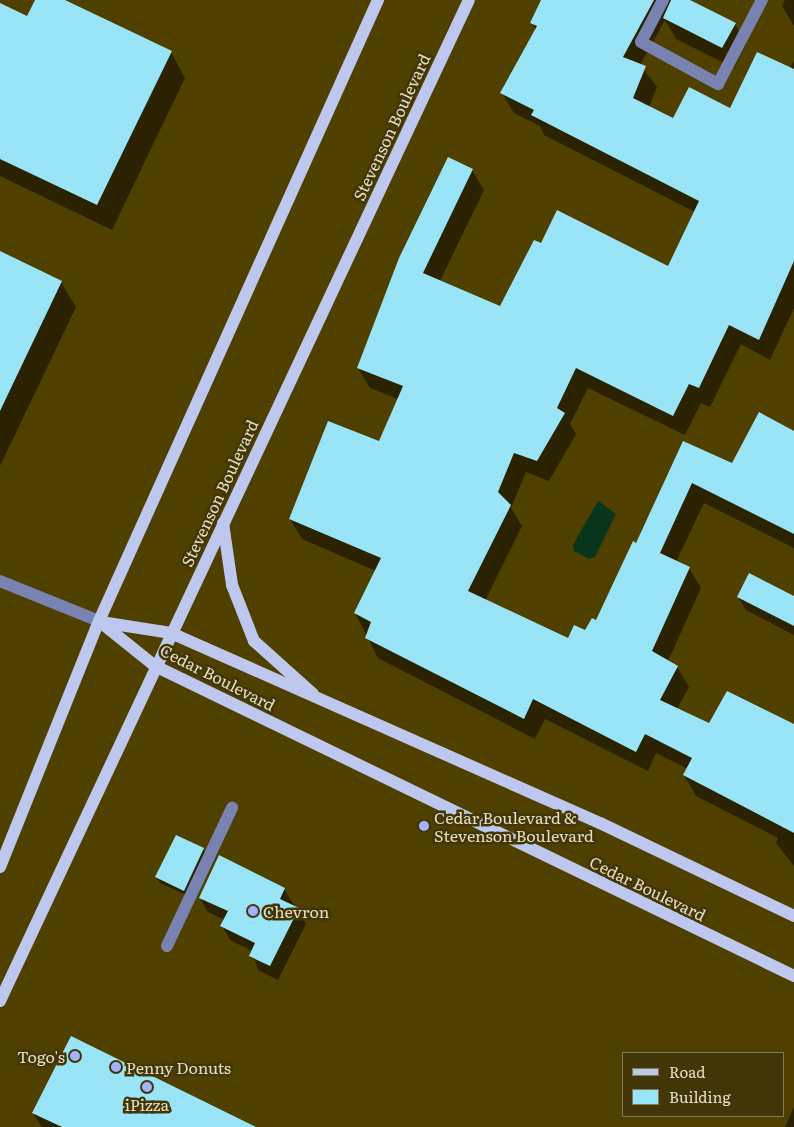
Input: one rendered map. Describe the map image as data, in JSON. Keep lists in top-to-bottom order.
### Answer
{
  "streets": {
    "main road": ["Stevenson Boulevard", "Cedar Boulevard"]
  },
  "crossings": [
    ["Stevenson Boulevard", "Cedar Boulevard"]
  ],
  "places": [
    "Cedar Boulevard & Stevenson Boulevard",
    "Chevron",
    "Togo's",
    "Penny Donuts",
    "iPizza"
  ],
  "legend": ["Road", "Building"]
}
